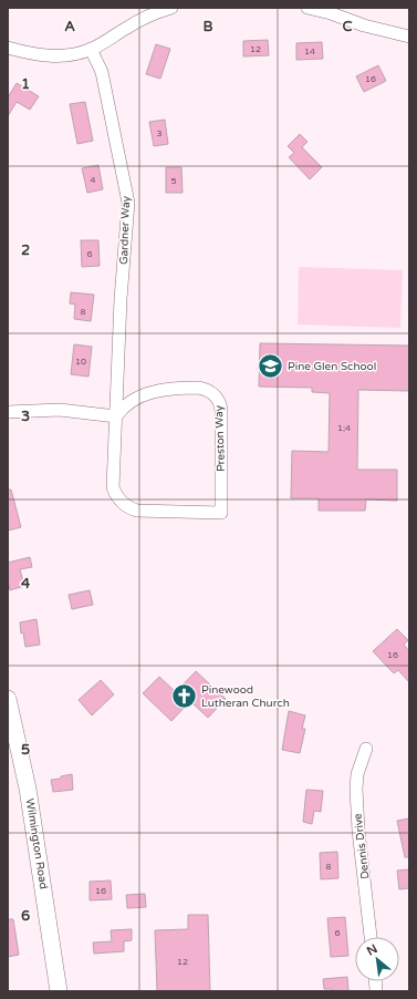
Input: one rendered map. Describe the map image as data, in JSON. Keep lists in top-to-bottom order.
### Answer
{
  "streets": {
    "main road": ["Wilmington Road"],
    "street": ["Gardner Way", "Preston Way", "Dennis Drive"]
  },
  "crossings": [
    ["Gardner Way", "Preston Way"]
  ],
  "places": {
    "school or university": ["Pine Glen School"],
    "church": ["Pinewood Lutheran Church"]
  },
  "house_numbers": [
    "12",
    "14",
    "16",
    "3",
    "4",
    "5",
    "6",
    "8",
    "10",
    "1;4",
    "16",
    "8",
    "16",
    "6",
    "12"
  ],
  "north": "top left",
  "grid": {
    "columns": ["A", "B", "C"],
    "rows": [
      "1",
      "2",
      "3",
      "4",
      "5",
      "6"
    ]
  }
}
